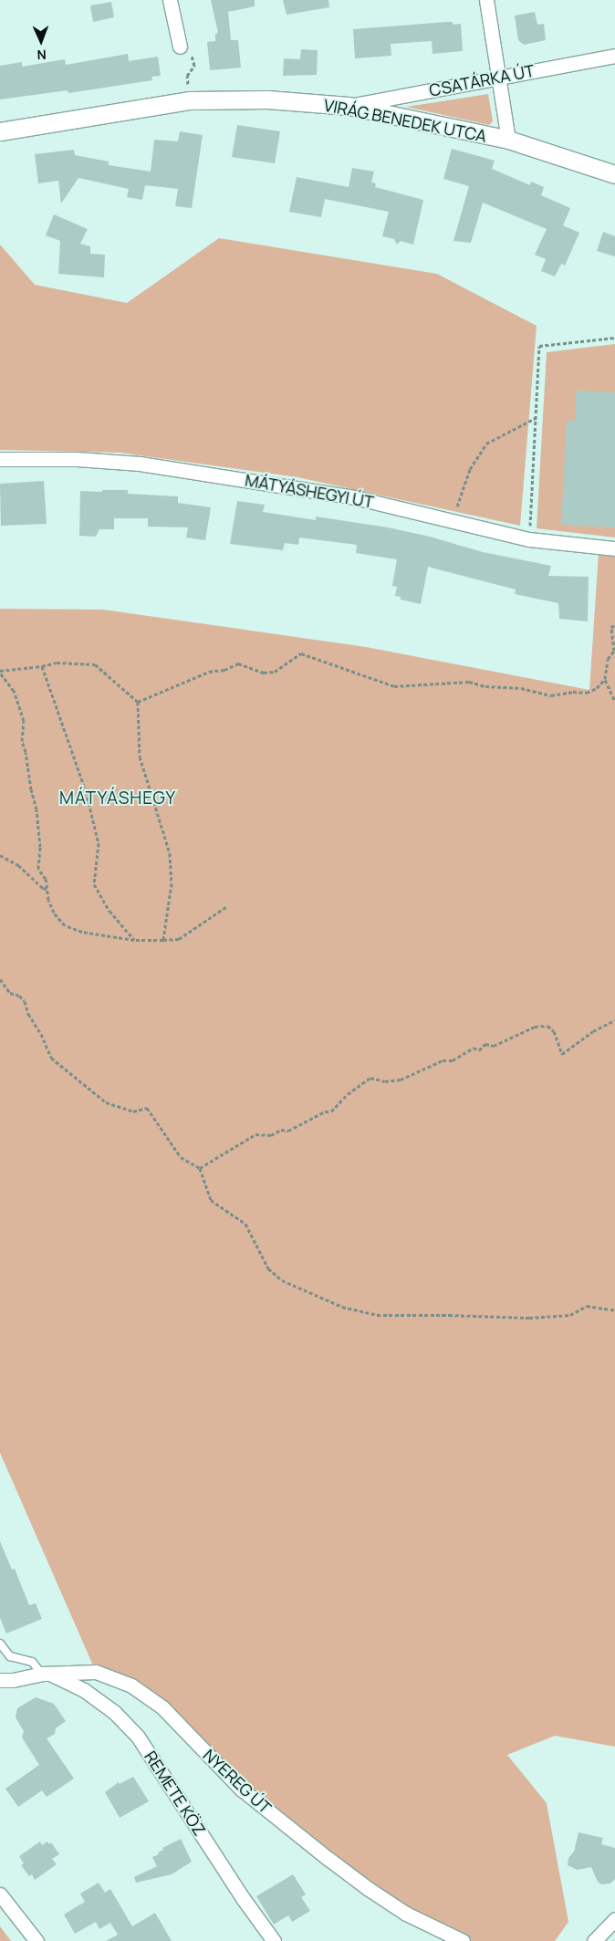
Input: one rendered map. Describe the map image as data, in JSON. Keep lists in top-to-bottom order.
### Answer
{
  "streets": {
    "street": [
      "CSATÁRKA ÚT",
      "VIRÁG BENEDEK UTCA",
      "MÁTYÁSHEGYI ÚT",
      "NYEREG ÚT",
      "REMETE KÖZ"
    ]
  },
  "crossings": [
    ["CSATÁRKA ÚT", "VIRÁG BENEDEK UTCA"],
    ["NYEREG ÚT", "REMETE KÖZ"]
  ],
  "districts": ["MÁTYÁSHEGY"],
  "north": "bottom"
}
